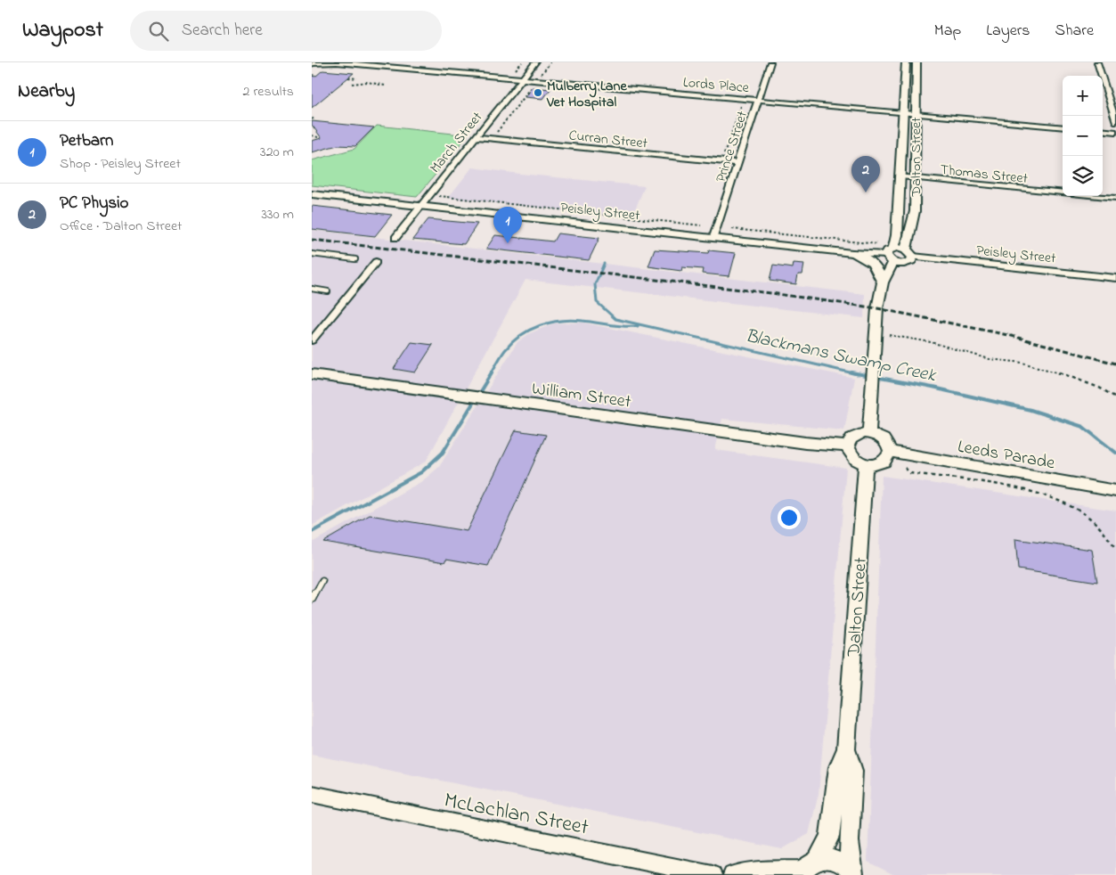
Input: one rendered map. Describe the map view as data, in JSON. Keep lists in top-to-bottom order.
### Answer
{
  "streets": {
    "main road": ["Dalton Street", "William Street", "Leeds Parade"],
    "street": [
      "Lords Place",
      "Curran Street",
      "March Street",
      "Prince Street",
      "Thomas Street",
      "Peisley Street",
      "McLachlan Street"
    ]
  },
  "crossings": [
    ["Lords Place", "March Street"],
    ["Lords Place", "Prince Street"],
    ["Lords Place", "Dalton Street"],
    ["Curran Street", "March Street"],
    ["Curran Street", "Prince Street"],
    ["March Street", "Peisley Street"],
    ["Prince Street", "Peisley Street"],
    ["Dalton Street", "Thomas Street"],
    ["Dalton Street", "Peisley Street"],
    ["Dalton Street", "William Street"],
    ["Dalton Street", "Leeds Parade"],
    ["William Street", "Leeds Parade"]
  ],
  "water": ["Blackmans Swamp Creek"],
  "places": ["Mulberry Lane Vet Hospital"],
  "page": {
    "header": "Waypost",
    "search": "Search here",
    "nav": ["Map", "Layers", "Share"],
    "heading": ["Nearby", "2 results"],
    "map_buttons": ["+", "−"],
    "list": [
      {
        "mark": "1",
        "name": "Petbarn",
        "note": "Shop · Peisley Street",
        "value": "320 m"
      },
      {
        "mark": "2",
        "name": "PC Physio",
        "note": "Office · Dalton Street",
        "value": "330 m"
      }
    ],
    "pins": ["2", "1"]
  }
}
